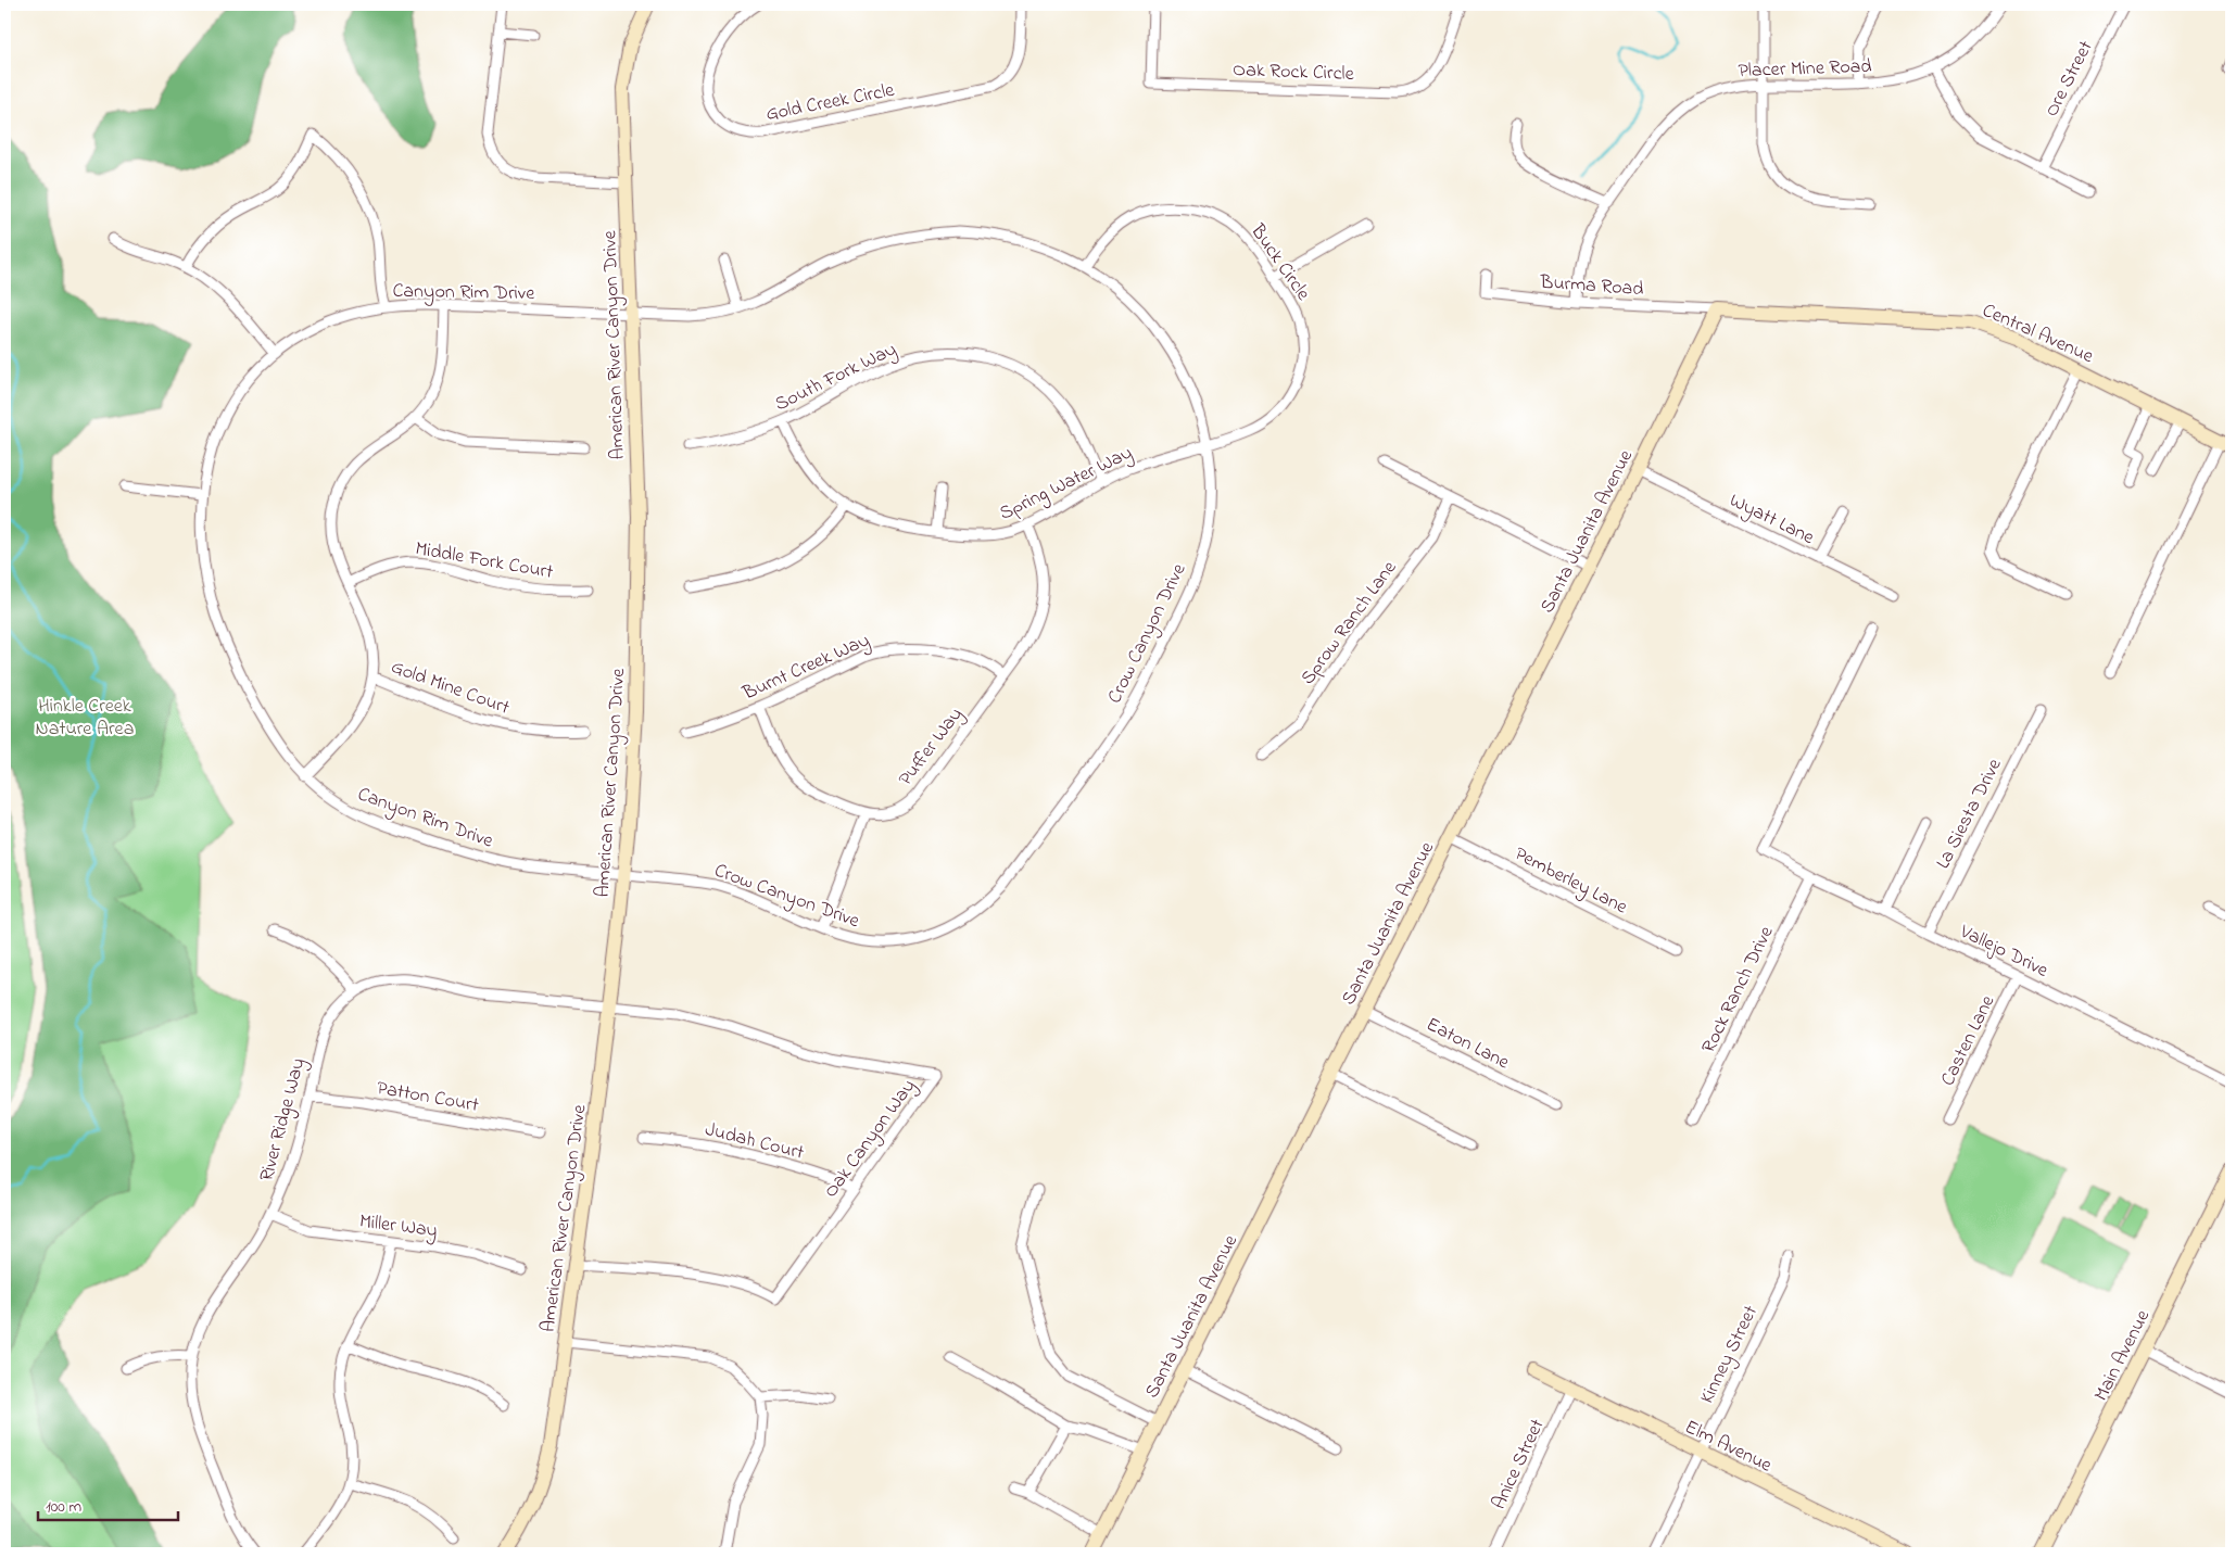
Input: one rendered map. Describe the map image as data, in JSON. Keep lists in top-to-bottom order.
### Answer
{
  "streets": {
    "street": [
      "Placer Mine Road",
      "Oak Rock Circle",
      "Ore Street",
      "Gold Creek Circle",
      "Buck Circle",
      "Burma Road",
      "Canyon Rim Drive",
      "Central Avenue",
      "American River Canyon Drive",
      "South Fork Way",
      "Spring Water Way",
      "Wyatt Lane",
      "Santa Juanita Avenue",
      "Middle Fork Court",
      "Sprow Ranch Lane",
      "Crow Canyon Drive",
      "Burnt Creek Way",
      "Gold Mine Court",
      "Puffer Way",
      "La Siesta Drive",
      "Pemberley Lane",
      "Vallejo Drive",
      "Rock Ranch Drive",
      "Casten Lane",
      "Eaton Lane",
      "Patton Court",
      "River Ridge Way",
      "Oak Canyon Way",
      "Judah Court",
      "Miller Way",
      "Kinney Street",
      "Main Avenue",
      "Elm Avenue",
      "Anice Street"
    ]
  },
  "crossings": [
    ["Placer Mine Road", "Burma Road"],
    ["Buck Circle", "Spring Water Way"],
    ["Buck Circle", "Crow Canyon Drive"],
    ["Burma Road", "Central Avenue"],
    ["Burma Road", "Santa Juanita Avenue"],
    ["Canyon Rim Drive", "American River Canyon Drive"],
    ["Canyon Rim Drive", "Crow Canyon Drive"],
    ["Central Avenue", "Santa Juanita Avenue"],
    ["American River Canyon Drive", "Crow Canyon Drive"],
    ["American River Canyon Drive", "River Ridge Way"],
    ["American River Canyon Drive", "Oak Canyon Way"],
    ["South Fork Way", "Spring Water Way"],
    ["Spring Water Way", "Crow Canyon Drive"],
    ["Spring Water Way", "Puffer Way"],
    ["Wyatt Lane", "Santa Juanita Avenue"],
    ["Santa Juanita Avenue", "Pemberley Lane"],
    ["Santa Juanita Avenue", "Eaton Lane"],
    ["Burnt Creek Way", "Puffer Way"],
    ["La Siesta Drive", "Vallejo Drive"],
    ["Vallejo Drive", "Rock Ranch Drive"],
    ["Vallejo Drive", "Casten Lane"],
    ["Patton Court", "River Ridge Way"],
    ["River Ridge Way", "Oak Canyon Way"],
    ["River Ridge Way", "Miller Way"],
    ["Oak Canyon Way", "Judah Court"],
    ["Kinney Street", "Elm Avenue"],
    ["Elm Avenue", "Anice Street"]
  ],
  "parks": ["Hinkle Creek Nature Area"],
  "scale_bar": "100 m"
}
